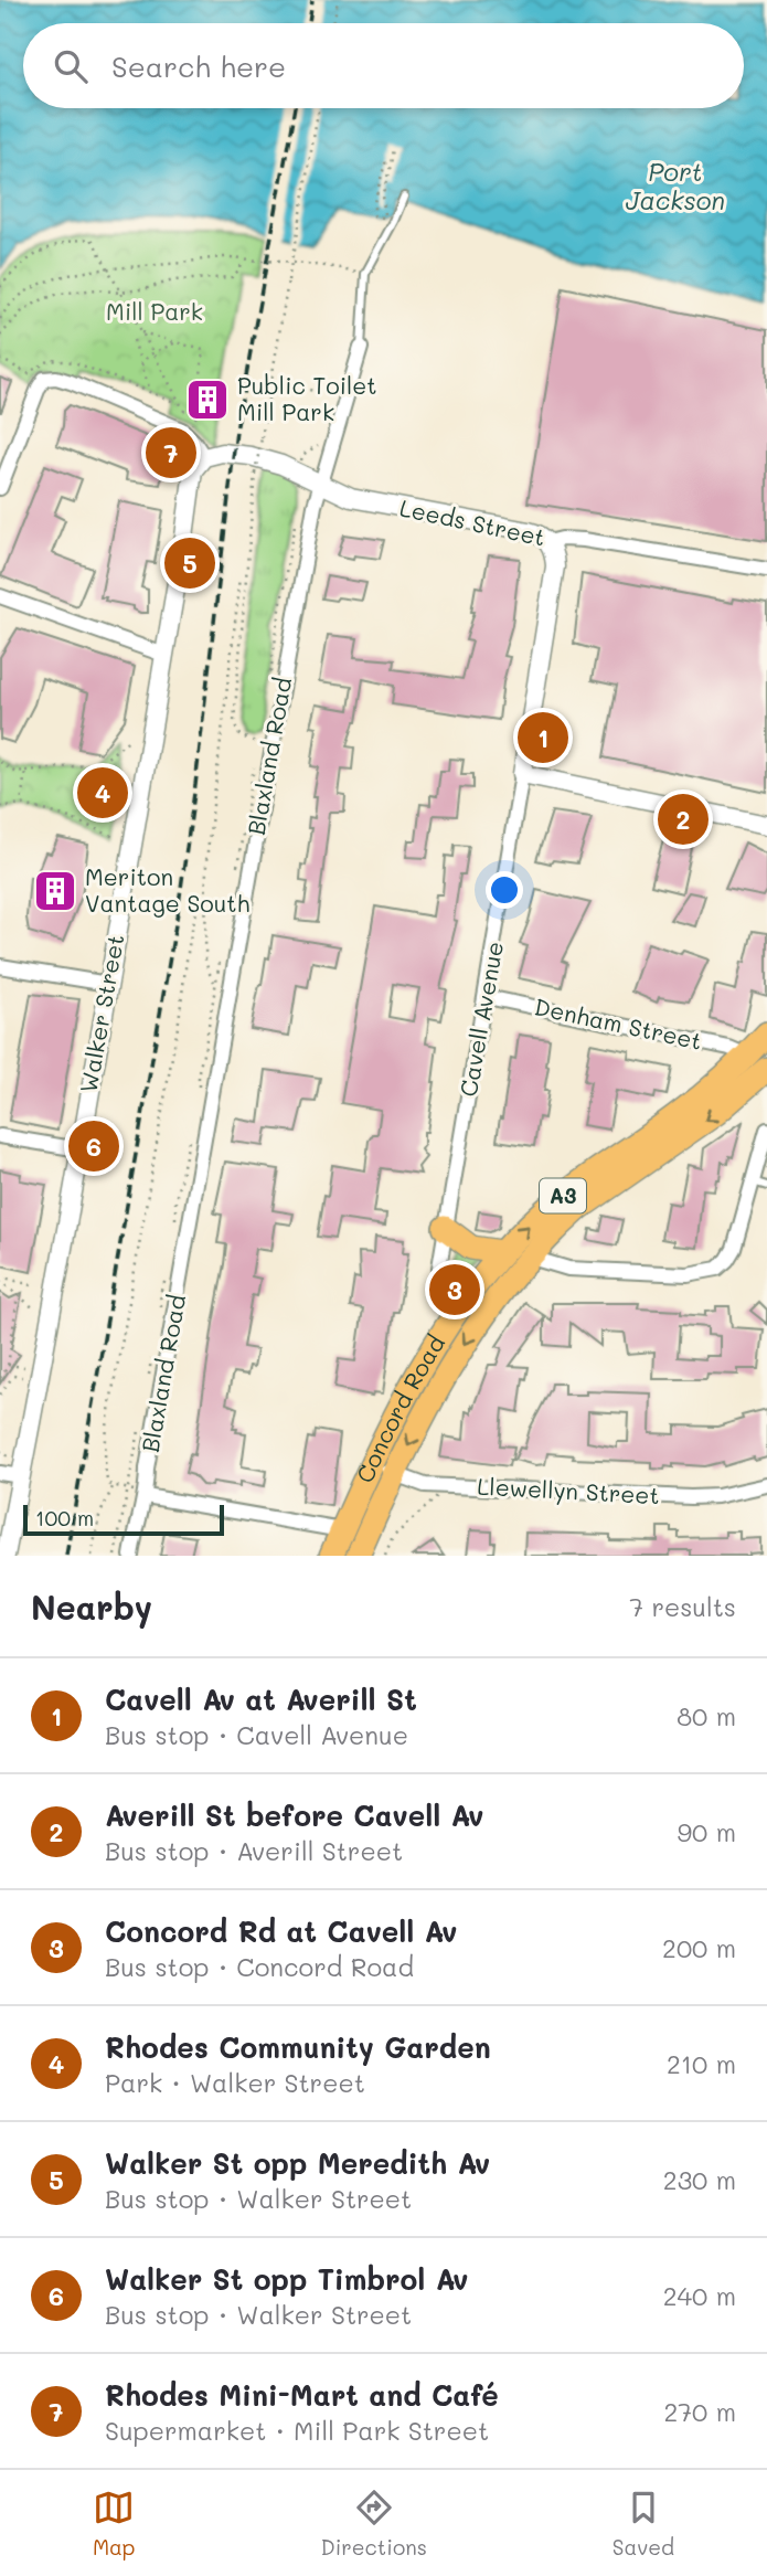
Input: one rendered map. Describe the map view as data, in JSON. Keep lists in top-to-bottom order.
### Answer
{
  "streets": {
    "highway": ["A3", "Concord Road"],
    "street": [
      "Leeds Street",
      "Blaxland Road",
      "Walker Street",
      "Cavell Avenue",
      "Denham Street",
      "Llewellyn Street"
    ]
  },
  "crossings": [
    ["Leeds Street", "Blaxland Road"],
    ["Leeds Street", "Cavell Avenue"],
    ["Cavell Avenue", "Denham Street"],
    ["Denham Street", "Concord Road"],
    ["Concord Road", "Llewellyn Street"]
  ],
  "water": ["Port Jackson"],
  "parks": ["Mill Park"],
  "places": {
    "building": ["Public Toilet Mill Park", "Meriton Vantage South"]
  },
  "scale_bar": "100 m",
  "page": {
    "search": "Search here",
    "pins": [
      "7",
      "5",
      "1",
      "4",
      "2",
      "6",
      "3"
    ],
    "scale": "100 m",
    "heading": ["Nearby", "7 results"],
    "list": [
      {
        "mark": "1",
        "name": "Cavell Av at Averill St",
        "note": "Bus stop · Cavell Avenue",
        "value": "80 m"
      },
      {
        "mark": "2",
        "name": "Averill St before Cavell Av",
        "note": "Bus stop · Averill Street",
        "value": "90 m"
      },
      {
        "mark": "3",
        "name": "Concord Rd at Cavell Av",
        "note": "Bus stop · Concord Road",
        "value": "200 m"
      },
      {
        "mark": "4",
        "name": "Rhodes Community Garden",
        "note": "Park · Walker Street",
        "value": "210 m"
      },
      {
        "mark": "5",
        "name": "Walker St opp Meredith Av",
        "note": "Bus stop · Walker Street",
        "value": "230 m"
      },
      {
        "mark": "6",
        "name": "Walker St opp Timbrol Av",
        "note": "Bus stop · Walker Street",
        "value": "240 m"
      },
      {
        "mark": "7",
        "name": "Rhodes Mini-Mart and Café",
        "note": "Supermarket · Mill Park Street",
        "value": "270 m"
      }
    ],
    "nav": ["Map", "Directions", "Saved"]
  }
}
